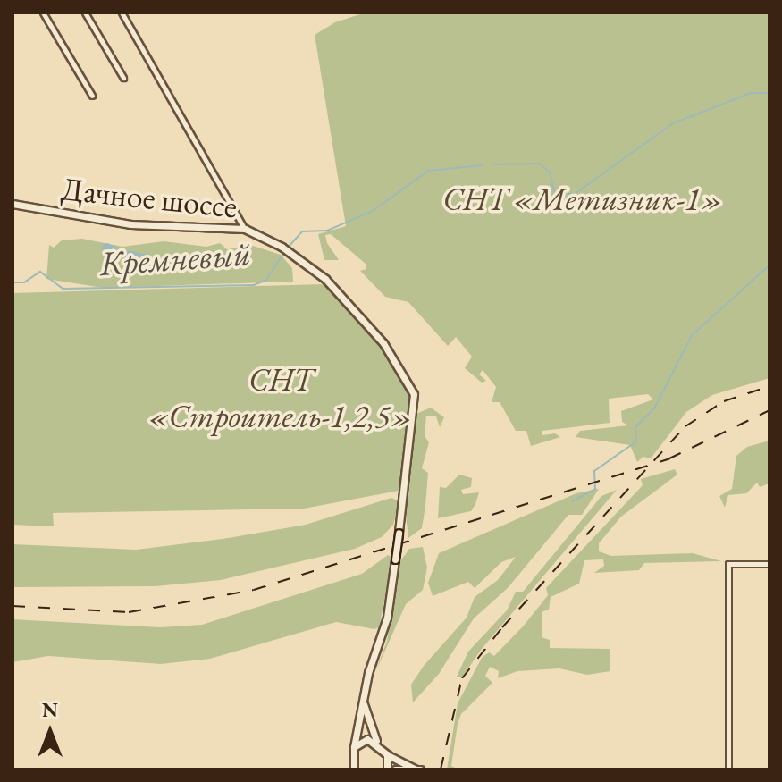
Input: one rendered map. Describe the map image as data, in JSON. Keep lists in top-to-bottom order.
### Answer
{
  "streets": {
    "main road": ["Дачное шоссе"]
  },
  "water": ["Кремневый"],
  "parks": ["СНТ «Метизник-1»", "СНТ «Строитель-1,2,5»"],
  "north": "top"
}
